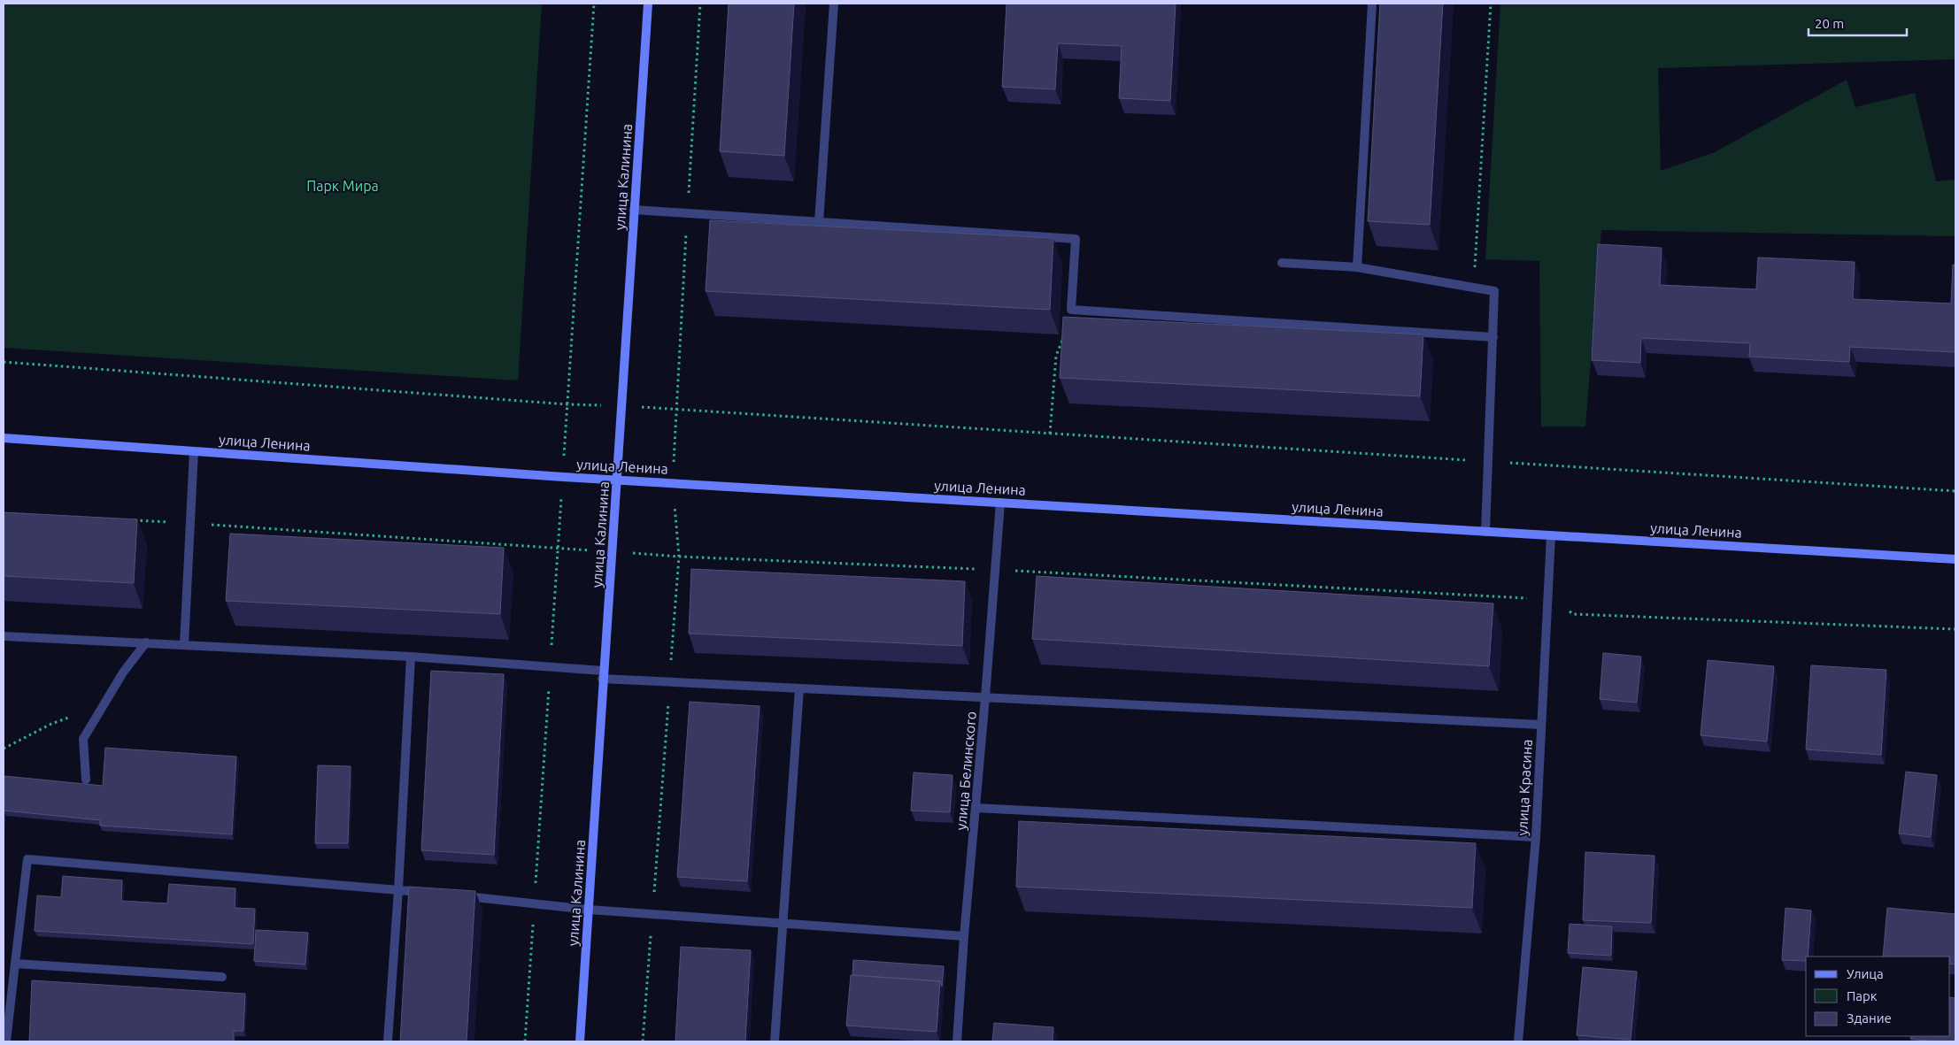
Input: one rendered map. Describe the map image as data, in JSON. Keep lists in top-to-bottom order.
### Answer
{
  "streets": {
    "main road": ["улица Калинина", "улица Ленина"],
    "street": ["улица Белинского", "улица Красина"]
  },
  "crossings": [
    ["улица Калинина", "улица Ленина"],
    ["улица Ленина", "улица Белинского"],
    ["улица Ленина", "улица Красина"]
  ],
  "parks": ["Парк Мира"],
  "legend": ["Улица", "Парк", "Здание"],
  "scale_bar": "20 m"
}
